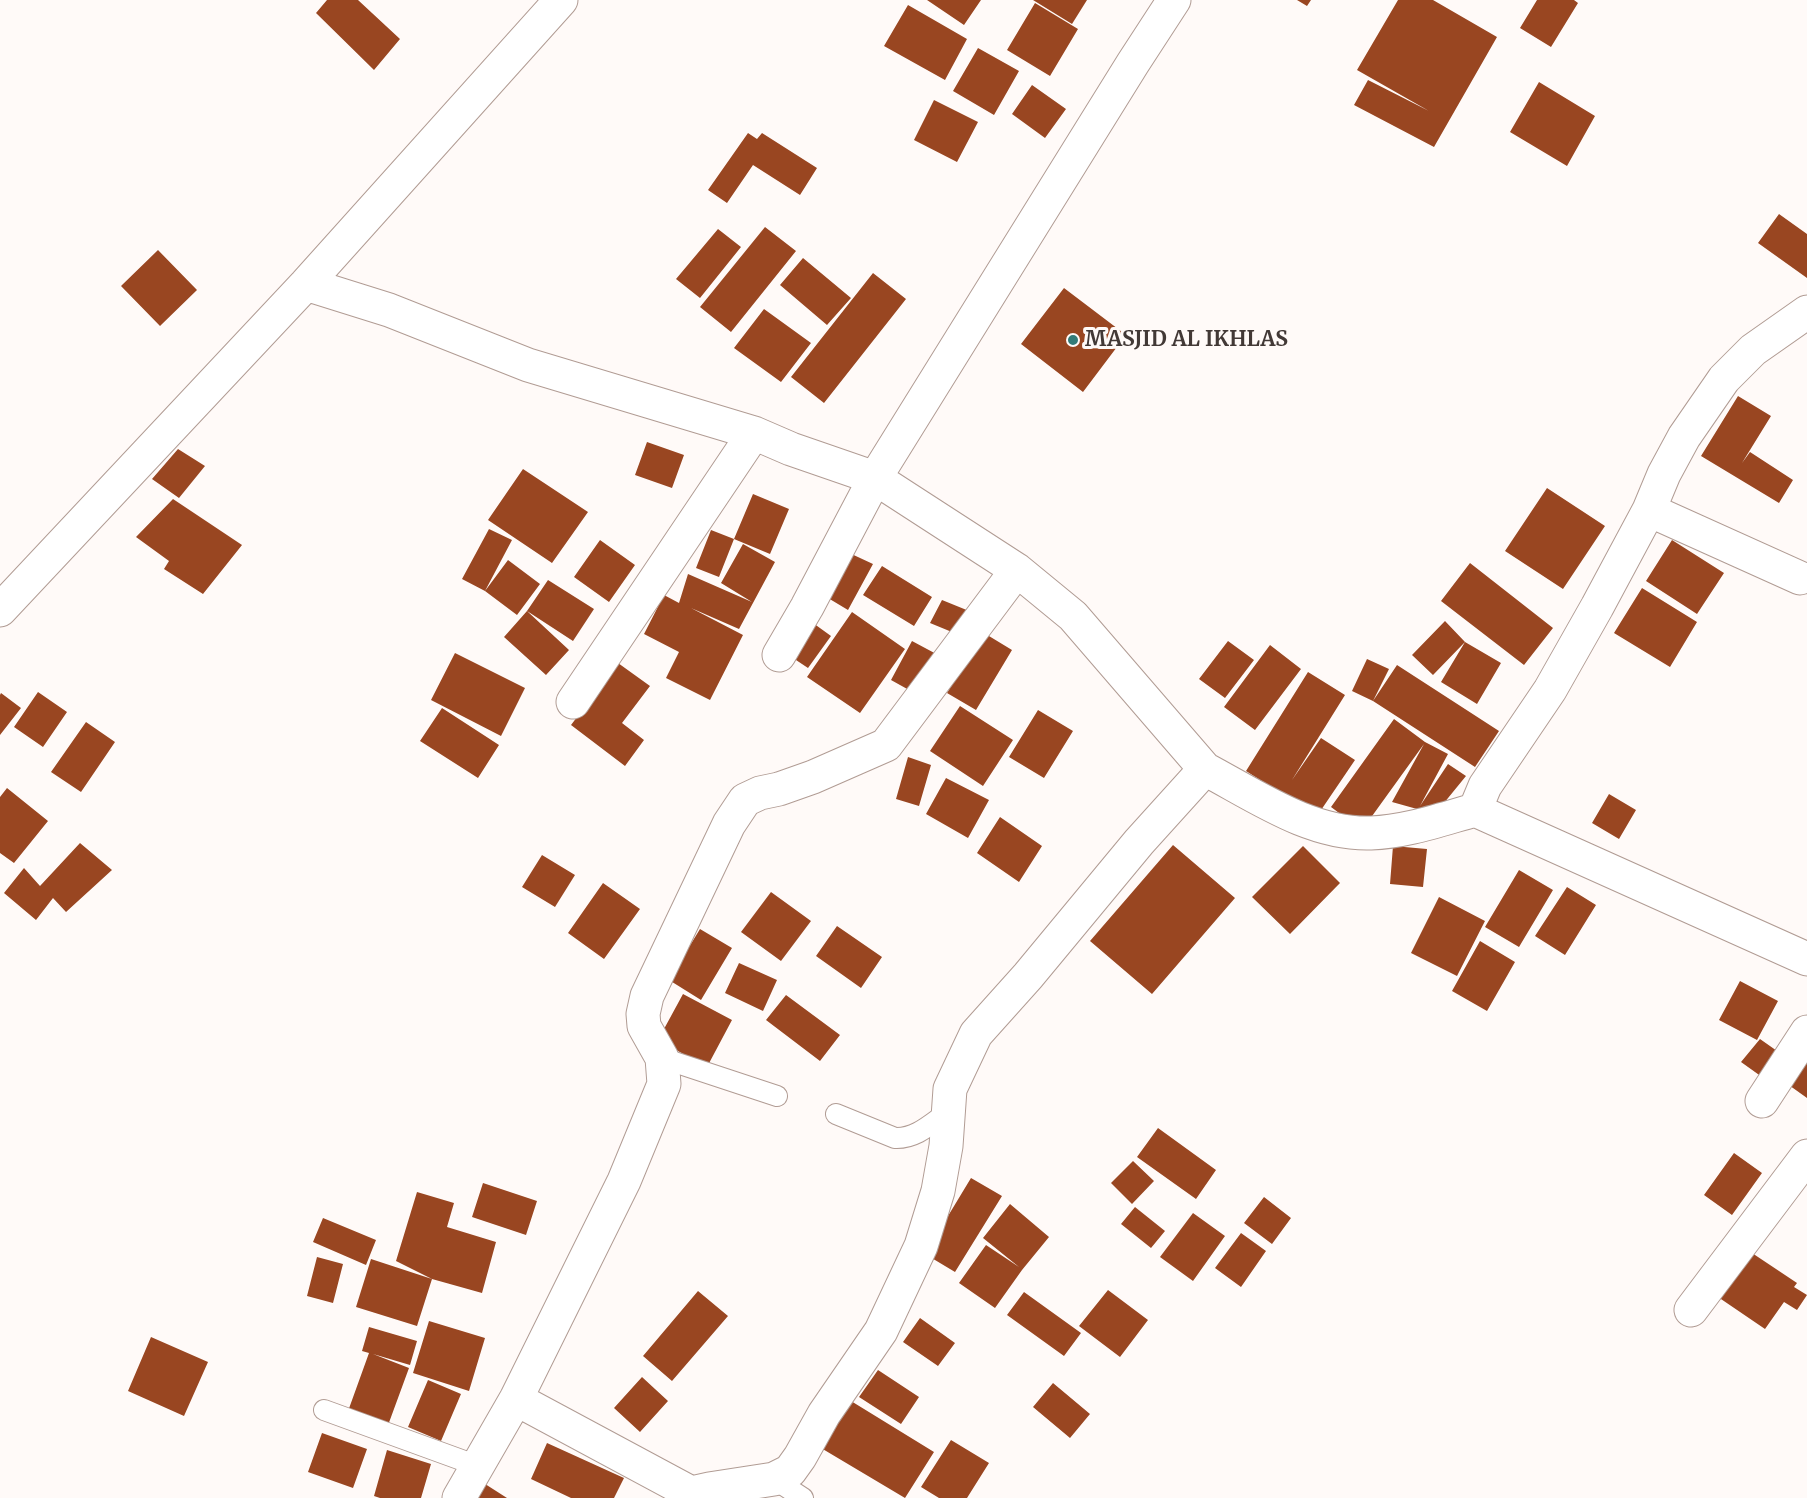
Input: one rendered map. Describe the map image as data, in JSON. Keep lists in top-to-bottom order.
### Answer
{
  "places": ["MASJID AL IKHLAS"]
}
